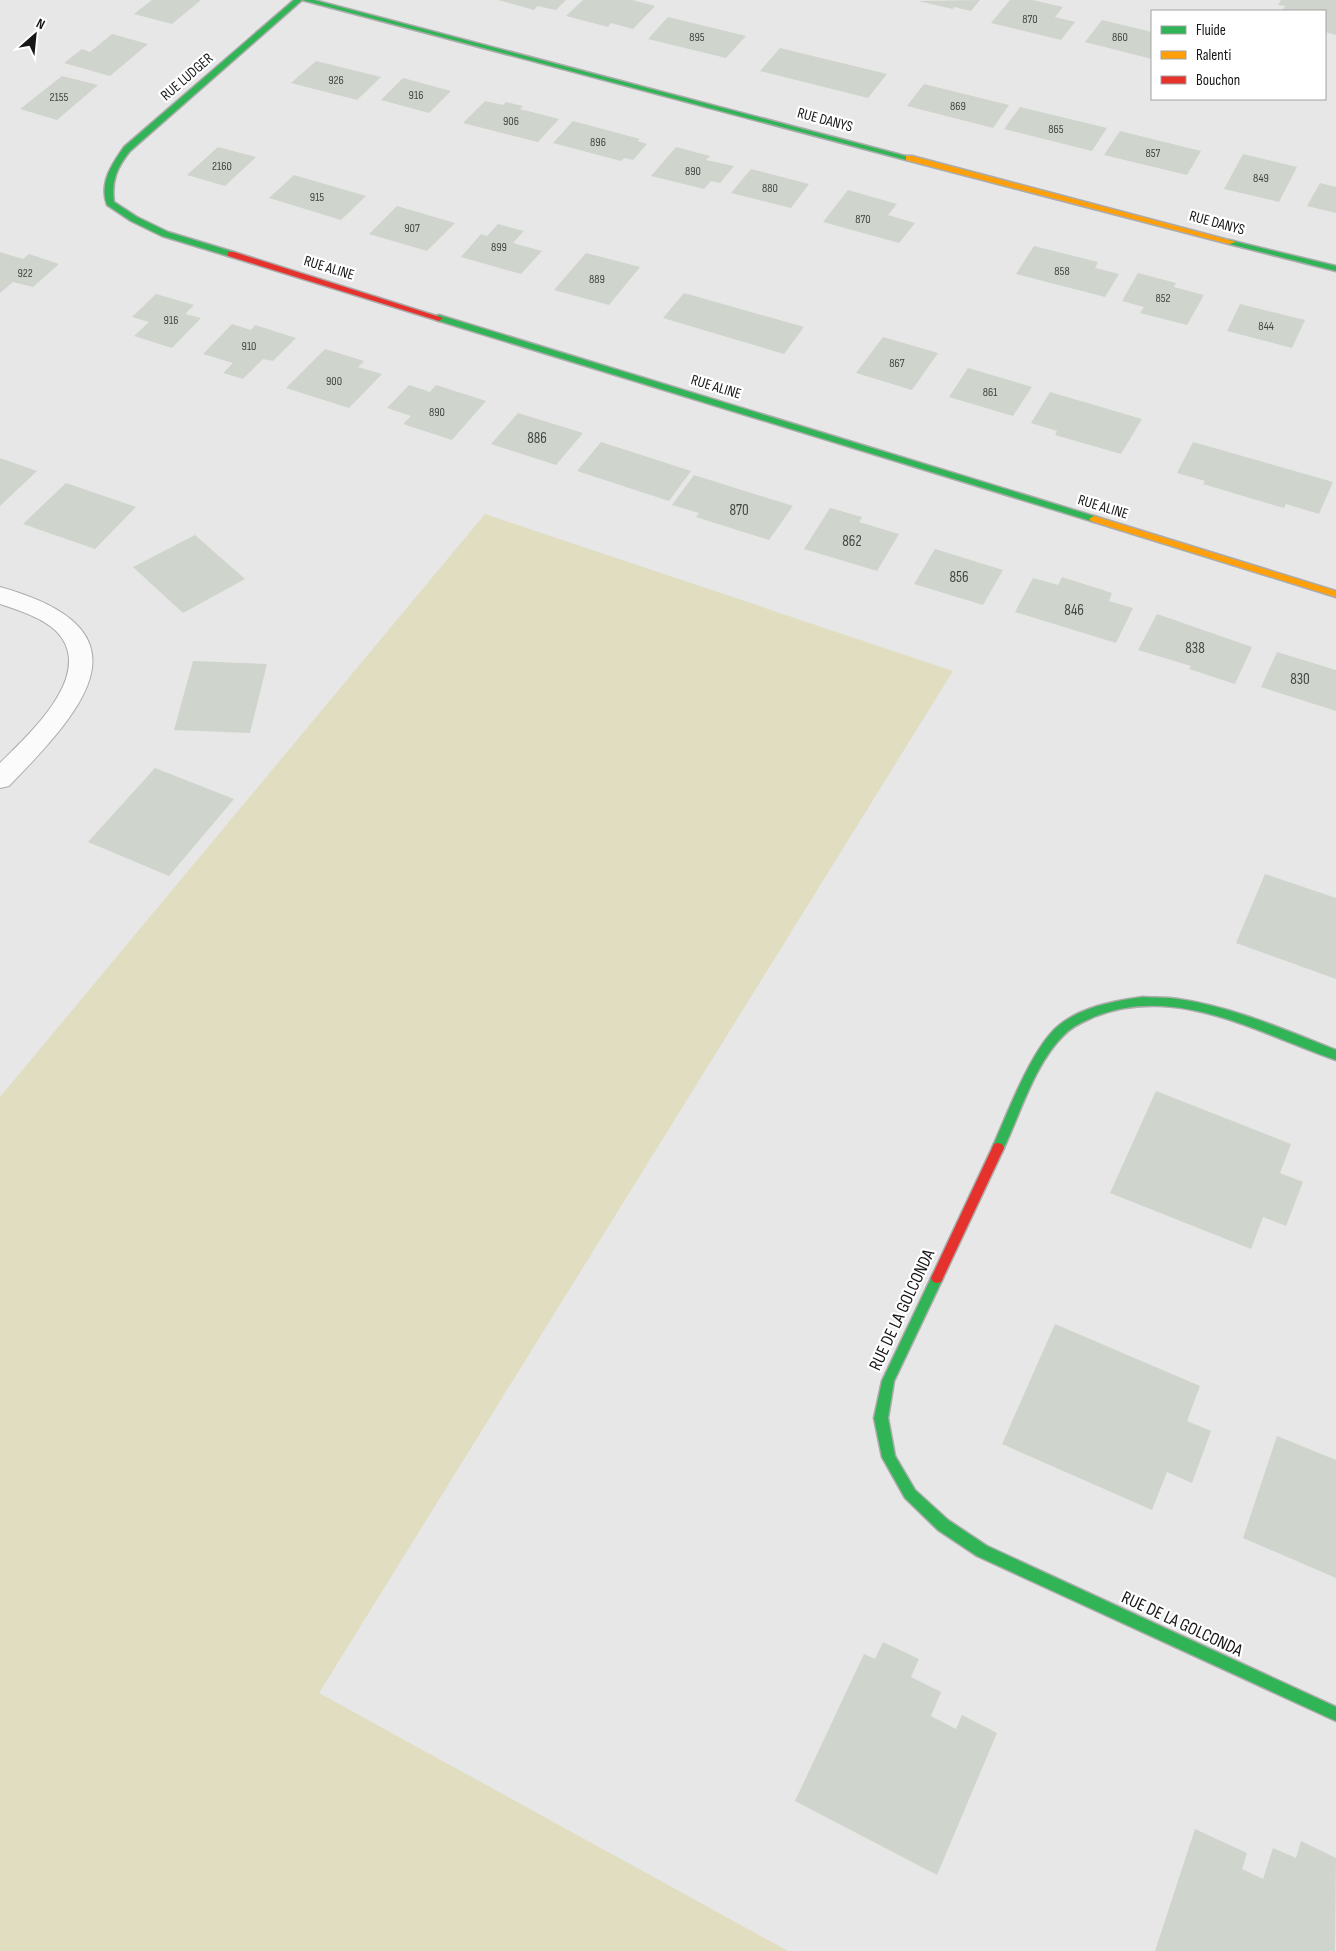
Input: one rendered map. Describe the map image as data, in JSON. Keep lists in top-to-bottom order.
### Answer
{
  "streets": {
    "street": [
      "RUE LUDGER",
      "RUE DANYS",
      "RUE ALINE",
      "RUE DE LA GOLCONDA"
    ]
  },
  "crossings": [
    ["RUE LUDGER", "RUE ALINE"]
  ],
  "house_numbers": [
    "870",
    "895",
    "860",
    "926",
    "916",
    "2155",
    "869",
    "906",
    "865",
    "896",
    "857",
    "2160",
    "890",
    "849",
    "880",
    "915",
    "870",
    "907",
    "899",
    "858",
    "922",
    "889",
    "852",
    "916",
    "844",
    "910",
    "867",
    "900",
    "861",
    "890",
    "886",
    "870",
    "862",
    "856",
    "846",
    "838",
    "830"
  ],
  "legend": ["Fluide", "Ralenti", "Bouchon"],
  "north": "top right"
}
